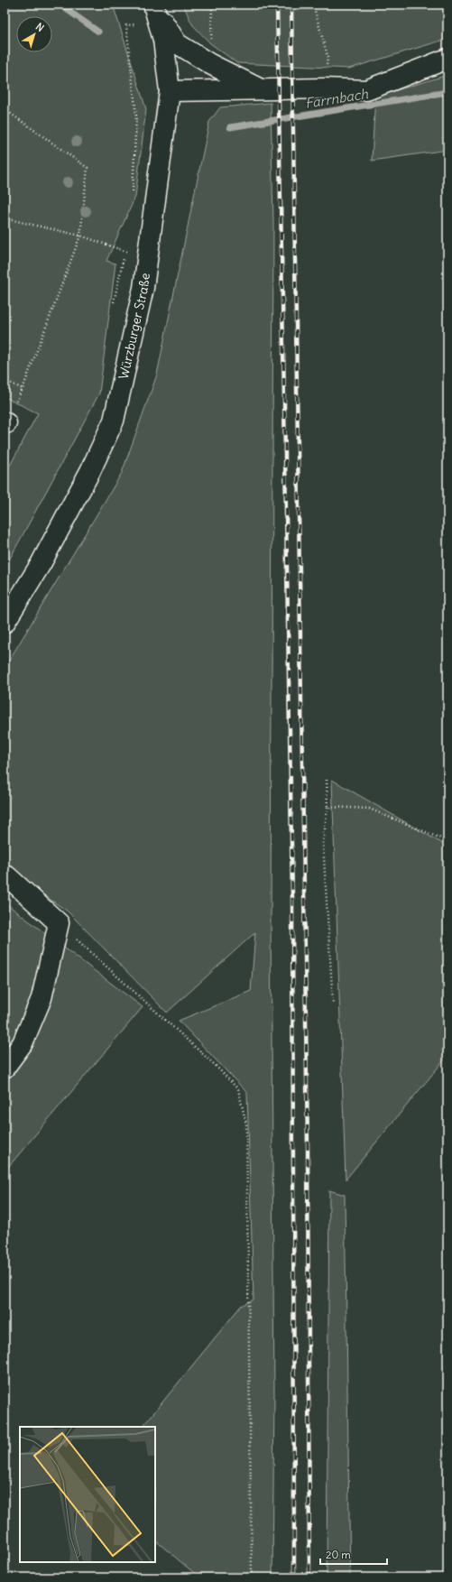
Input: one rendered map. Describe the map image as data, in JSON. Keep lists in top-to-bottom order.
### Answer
{
  "streets": {
    "street": ["Würzburger Straße"]
  },
  "water": ["Farrnbach"],
  "scale_bar": "20 m",
  "north": "top right"
}
